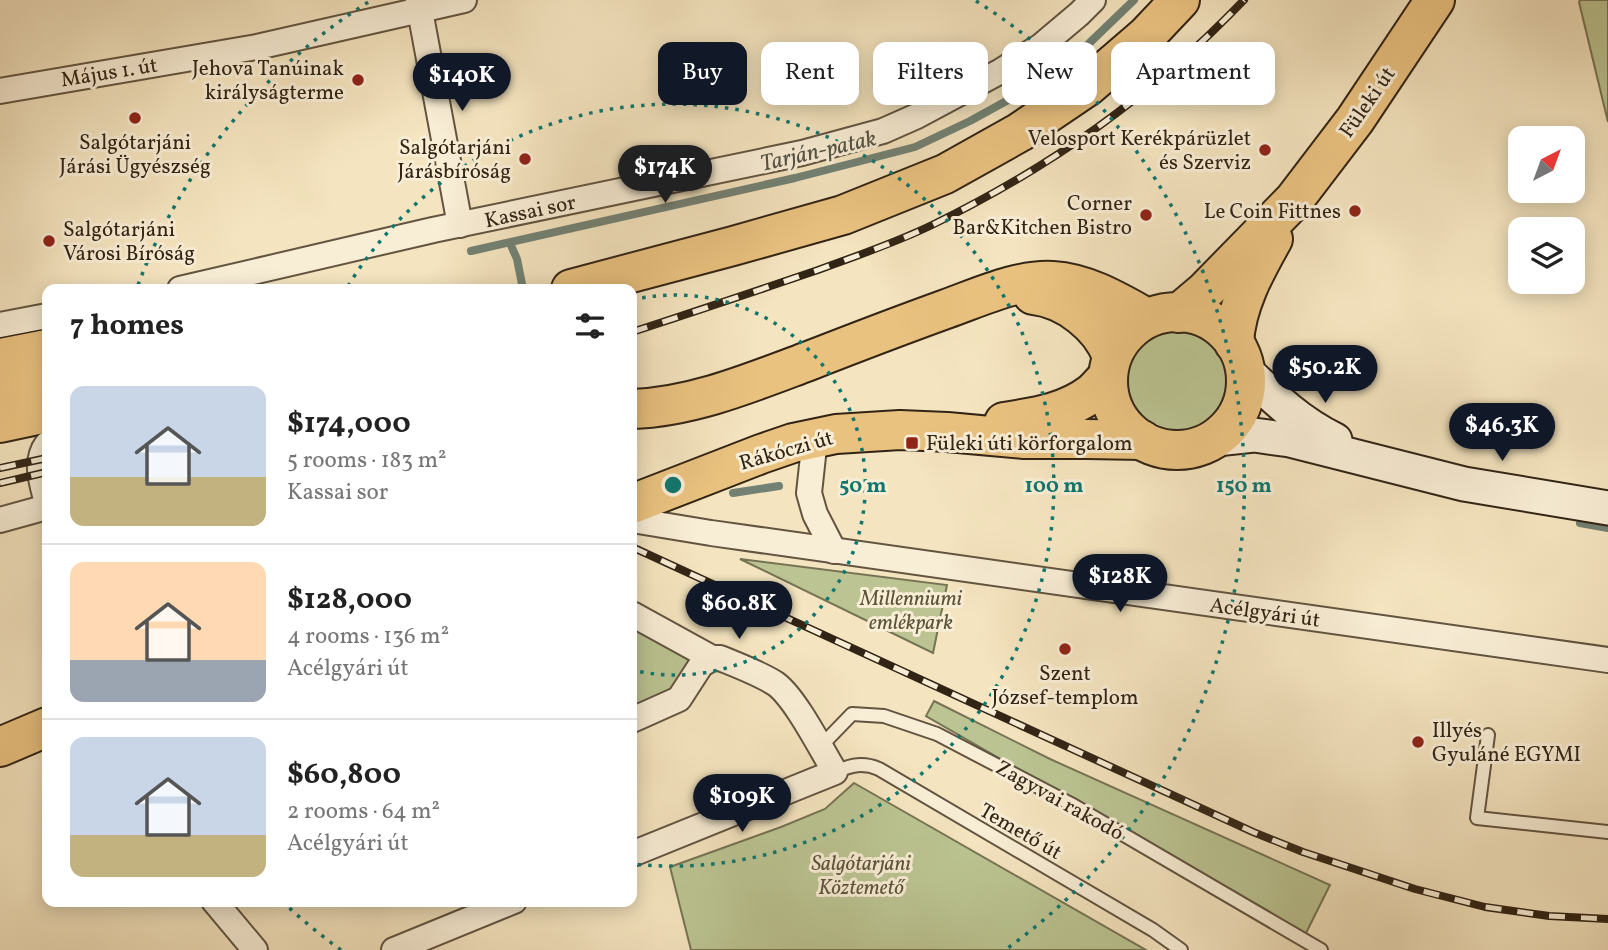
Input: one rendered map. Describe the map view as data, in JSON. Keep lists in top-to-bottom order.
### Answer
{
  "streets": {
    "main road": ["Füleki út", "Rákóczi út"],
    "street": ["Május 1. út", "Kassai sor", "Acélgyári út"],
    "lane": ["Zagyvai rakodó", "Temető út"]
  },
  "water": ["Tarján-patak"],
  "parks": ["Millenniumi emlékpark", "Salgótarjáni Köztemető"],
  "places": {
    "other": [
      "Jehova Tanúinak királyságterme",
      "Salgótarjáni Járási Ügyészség",
      "Velosport Kerékpárüzlet és Szerviz",
      "Salgótarjáni Járásbíróság",
      "Le Coin Fittnes",
      "Corner Bar&Kitchen Bistro",
      "Salgótarjáni Városi Bíróság",
      "Szent József-templom",
      "Illyés Gyuláné EGYMI"
    ],
    "transit": ["Füleki úti körforgalom"]
  },
  "north": "top right",
  "page": {
    "chip": [
      "Buy",
      "Rent",
      "Filters",
      "New",
      "Apartment"
    ],
    "price": [
      "$140K",
      "$174K",
      "$50.2K",
      "$46.3K",
      "$128K",
      "$60.8K",
      "$109K"
    ],
    "heading": "7 homes",
    "list": [
      {
        "name": "$174,000",
        "note": "5 rooms · 183 m² · Kassai sor"
      },
      {
        "name": "$128,000",
        "note": "4 rooms · 136 m² · Acélgyári út"
      },
      {
        "name": "$60,800",
        "note": "2 rooms · 64 m² · Acélgyári út"
      }
    ]
  },
  "rings": ["50 m", "100 m", "150 m"]
}
